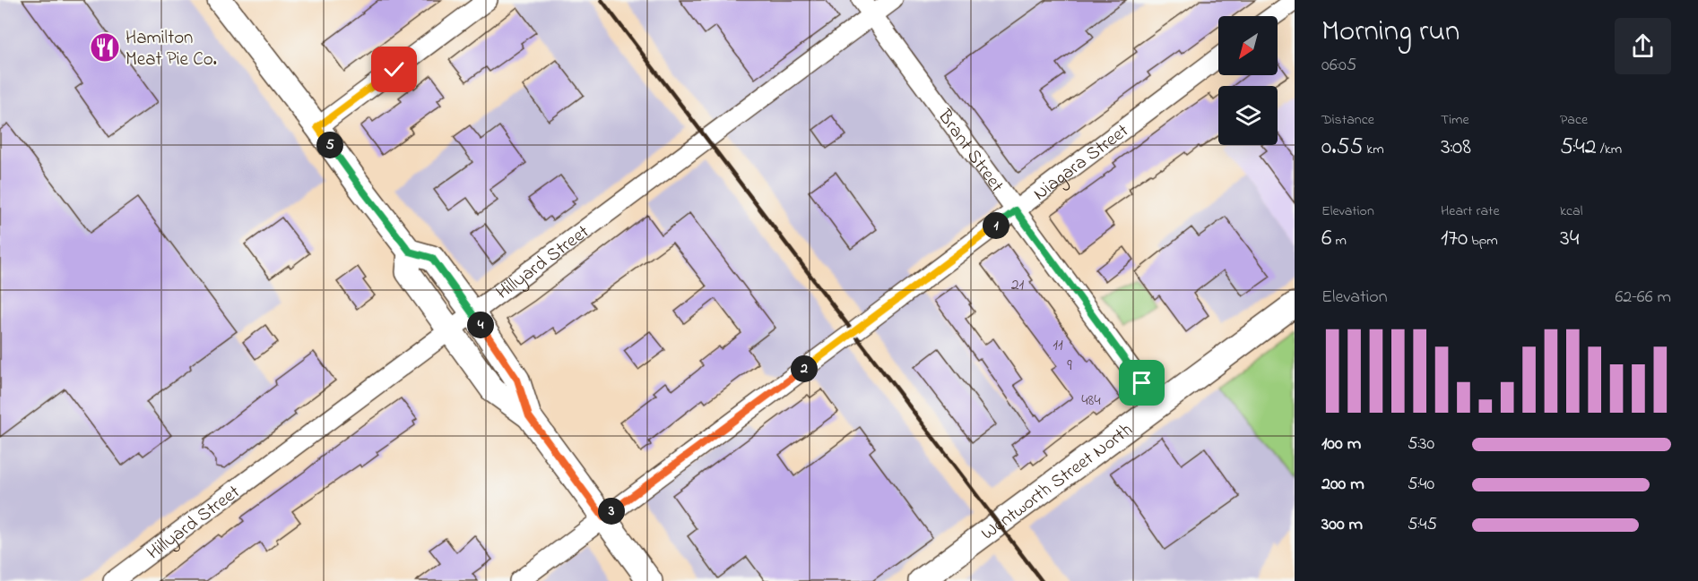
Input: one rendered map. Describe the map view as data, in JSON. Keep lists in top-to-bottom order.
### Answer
{
  "streets": {
    "main road": ["Wentworth Street North"],
    "street": ["Brant Street", "Niagara Street", "Hillyard Street"]
  },
  "crossings": [
    ["Brant Street", "Niagara Street"],
    ["Brant Street", "Hillyard Street"],
    ["Brant Street", "Wentworth Street North"]
  ],
  "places": {
    "restaurant": ["Hamilton Meat Pie Co."]
  },
  "house_numbers": [
    "21",
    "11",
    "9",
    "484"
  ],
  "north": "bottom left",
  "page": {
    "heading": ["Morning run", "06:05"],
    "stats": [
      ["Distance", "0.55 km"],
      ["Time", "3:08"],
      ["Pace", "5:42 /km"],
      ["Elevation", "6 m"],
      ["Heart rate", "170 bpm"],
      ["kcal", "34"]
    ],
    "pins": [
      "5",
      "1",
      "4",
      "2",
      "3"
    ],
    "chart": ["Elevation", "62–66 m"],
    "list": [
      {
        "name": "100 m",
        "note": "5:30"
      },
      {
        "name": "200 m",
        "note": "5:40"
      },
      {
        "name": "300 m",
        "note": "5:45"
      }
    ]
  }
}
